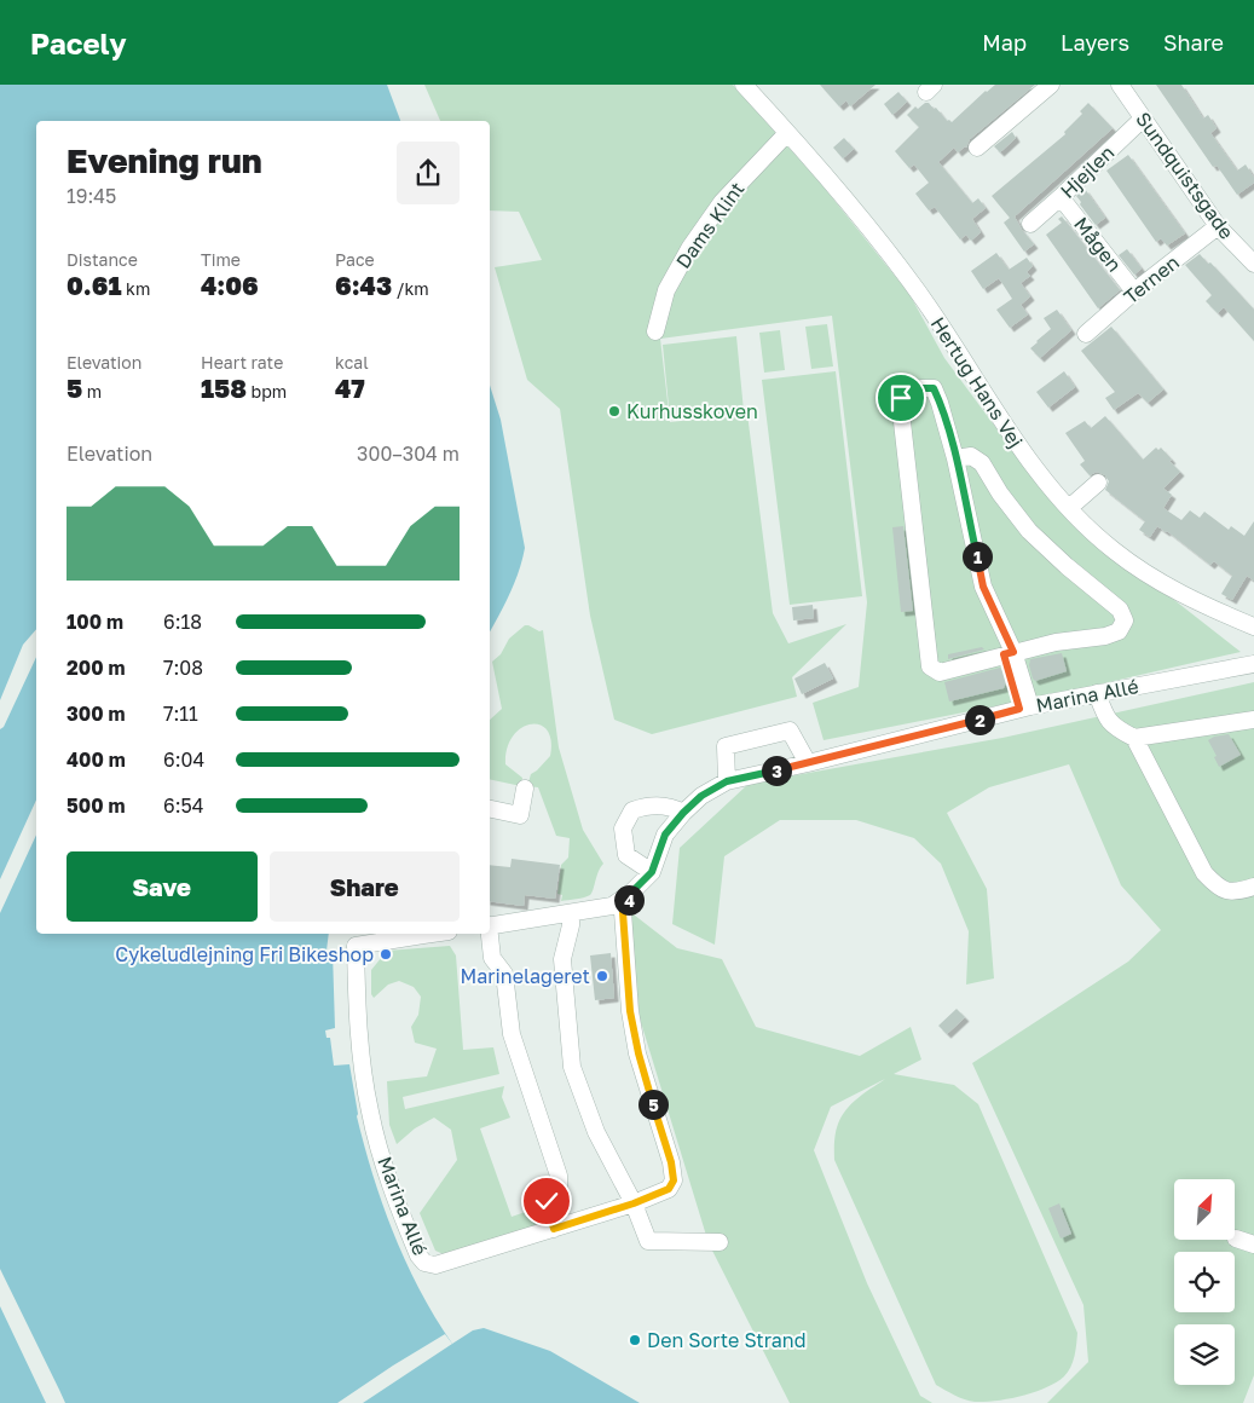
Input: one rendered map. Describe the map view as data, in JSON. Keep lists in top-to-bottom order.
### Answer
{
  "streets": {
    "street": [
      "Hjejlen",
      "Sundquistsgade",
      "Dams Klint",
      "Mågen",
      "Ternen",
      "Hertug Hans Vej",
      "Marina Allé"
    ]
  },
  "crossings": [
    ["Hjejlen", "Sundquistsgade"],
    ["Hjejlen", "Mågen"],
    ["Sundquistsgade", "Ternen"],
    ["Dams Klint", "Hertug Hans Vej"],
    ["Mågen", "Ternen"]
  ],
  "places": [
    "Kurhusskoven",
    "Cykeludlejning Fri Bikeshop",
    "Marinelageret",
    "Den Sorte Strand"
  ],
  "north": "top right",
  "page": {
    "header": "Pacely",
    "nav": ["Map", "Layers", "Share"],
    "heading": ["Evening run", "19:45"],
    "stats": [
      ["Distance", "0.61 km"],
      ["Time", "4:06"],
      ["Pace", "6:43 /km"],
      ["Elevation", "5 m"],
      ["Heart rate", "158 bpm"],
      ["kcal", "47"]
    ],
    "chart": ["Elevation", "300–304 m"],
    "pins": [
      "1",
      "2",
      "3",
      "4",
      "5"
    ],
    "list": [
      {
        "name": "100 m",
        "note": "6:18"
      },
      {
        "name": "200 m",
        "note": "7:08"
      },
      {
        "name": "300 m",
        "note": "7:11"
      },
      {
        "name": "400 m",
        "note": "6:04"
      },
      {
        "name": "500 m",
        "note": "6:54"
      }
    ],
    "buttons": ["Save", "Share"]
  }
}
